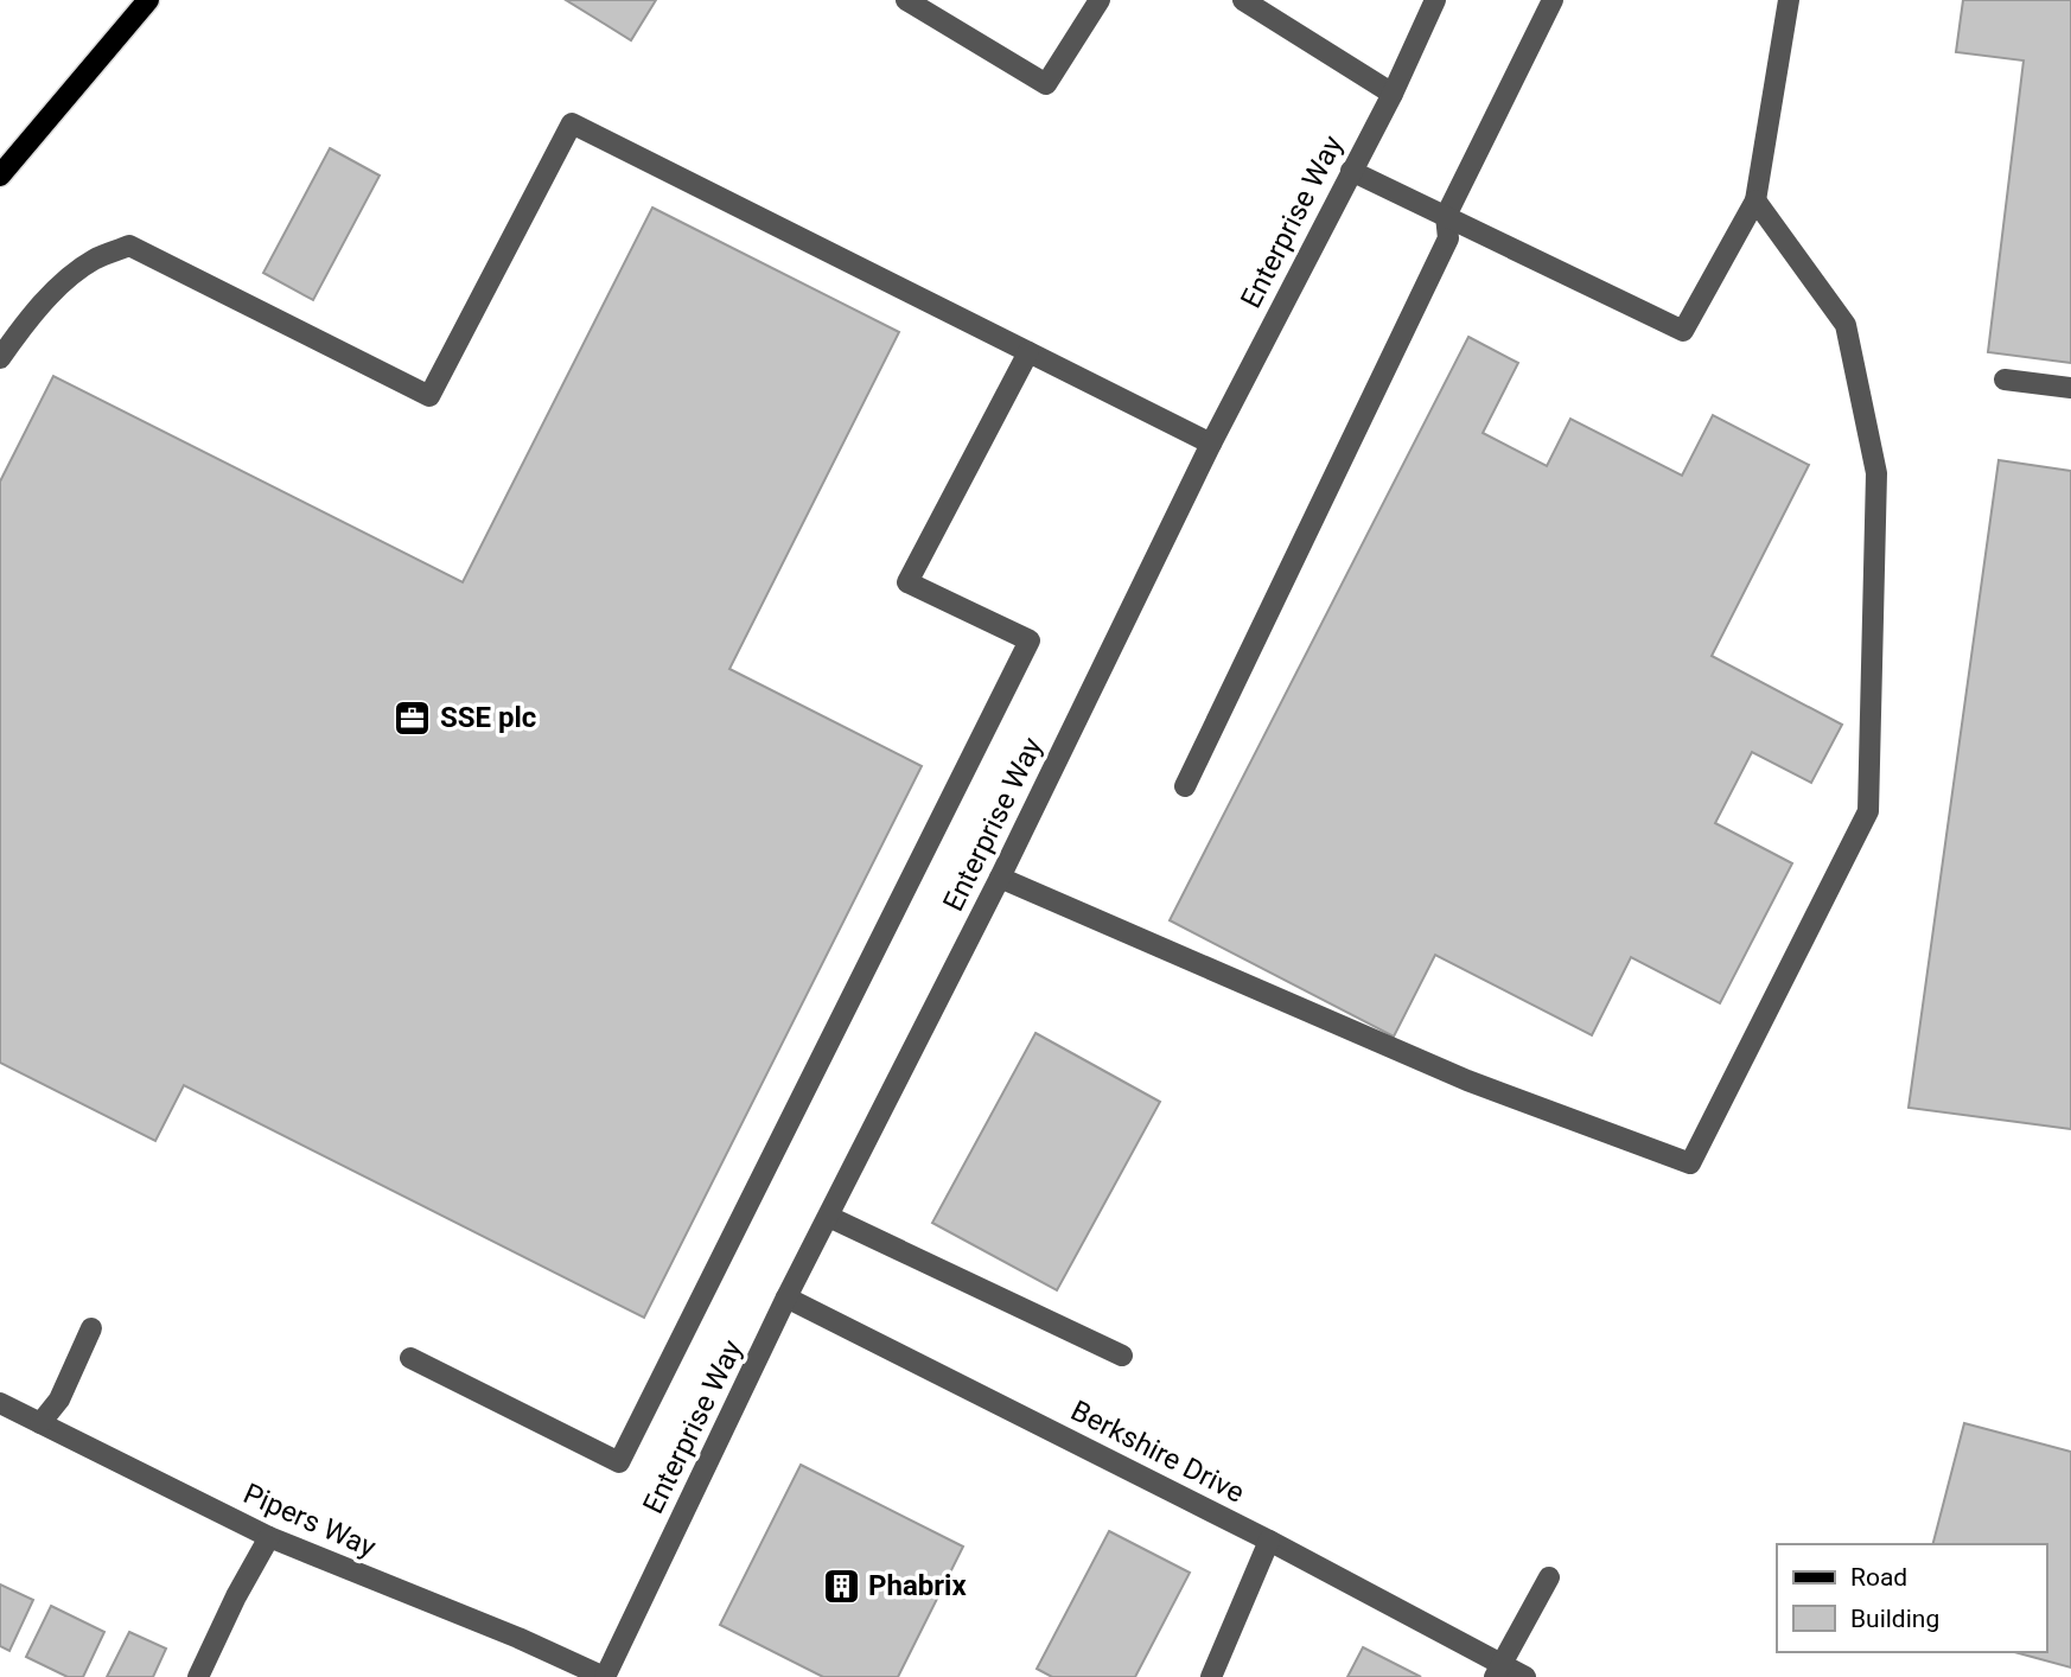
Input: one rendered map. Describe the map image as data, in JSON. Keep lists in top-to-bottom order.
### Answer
{
  "streets": {
    "street": ["Enterprise Way", "Berkshire Drive", "Pipers Way"]
  },
  "crossings": [
    ["Enterprise Way", "Berkshire Drive"],
    ["Enterprise Way", "Pipers Way"]
  ],
  "places": {
    "office": ["SSE plc"],
    "building": ["Phabrix"]
  },
  "legend": ["Road", "Building"]
}
